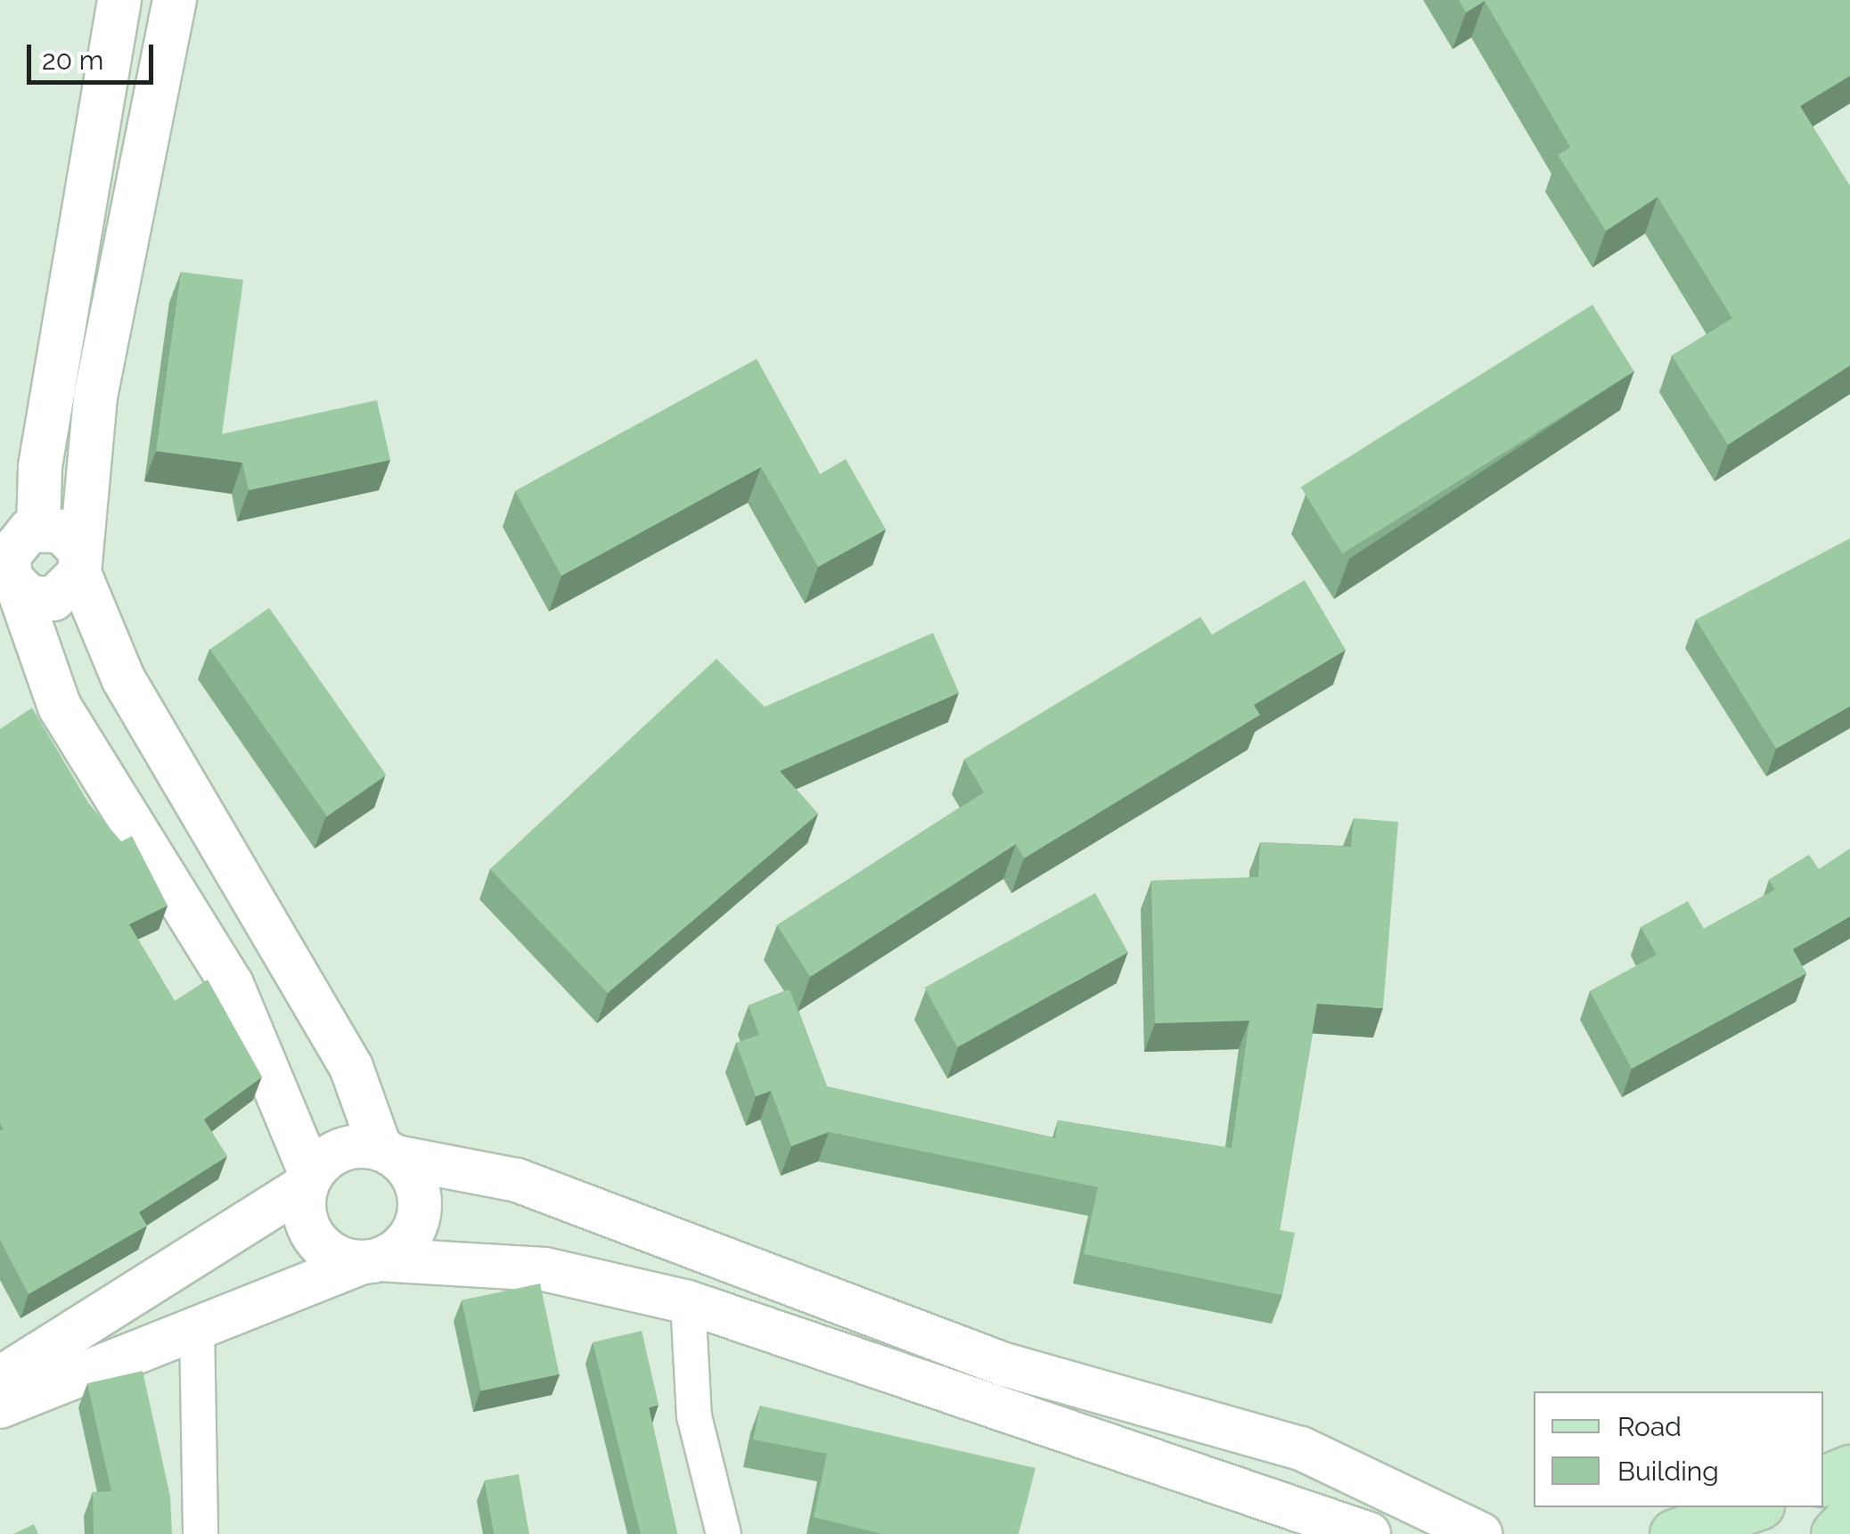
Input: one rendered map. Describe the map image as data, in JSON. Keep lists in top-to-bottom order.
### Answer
{
  "legend": ["Road", "Building"],
  "scale_bar": "20 m"
}
